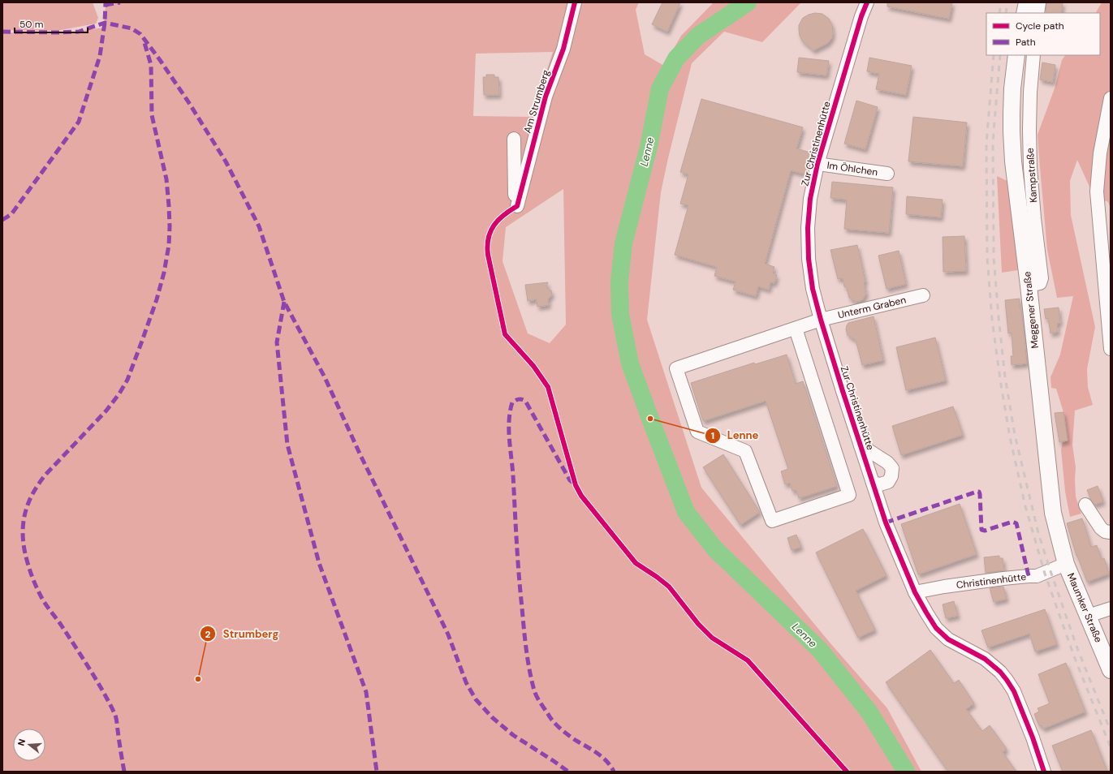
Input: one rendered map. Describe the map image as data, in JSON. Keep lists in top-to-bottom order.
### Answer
{
  "streets": {
    "main road": ["Meggener Straße", "Maumker Straße"],
    "street": [
      "Am Strumberg",
      "Zur Christinenhütte",
      "Im Öhlchen",
      "Kampstraße",
      "Unterm Graben",
      "Christinenhütte"
    ]
  },
  "crossings": [
    ["Zur Christinenhütte", "Im Öhlchen"],
    ["Zur Christinenhütte", "Unterm Graben"],
    ["Zur Christinenhütte", "Christinenhütte"],
    ["Kampstraße", "Meggener Straße"],
    ["Meggener Straße", "Christinenhütte"],
    ["Meggener Straße", "Maumker Straße"],
    ["Christinenhütte", "Maumker Straße"]
  ],
  "water": ["Lenne"],
  "places": ["Lenne", "Strumberg"],
  "legend": ["Cycle path", "Path"],
  "scale_bar": "50 m",
  "north": "left"
}
